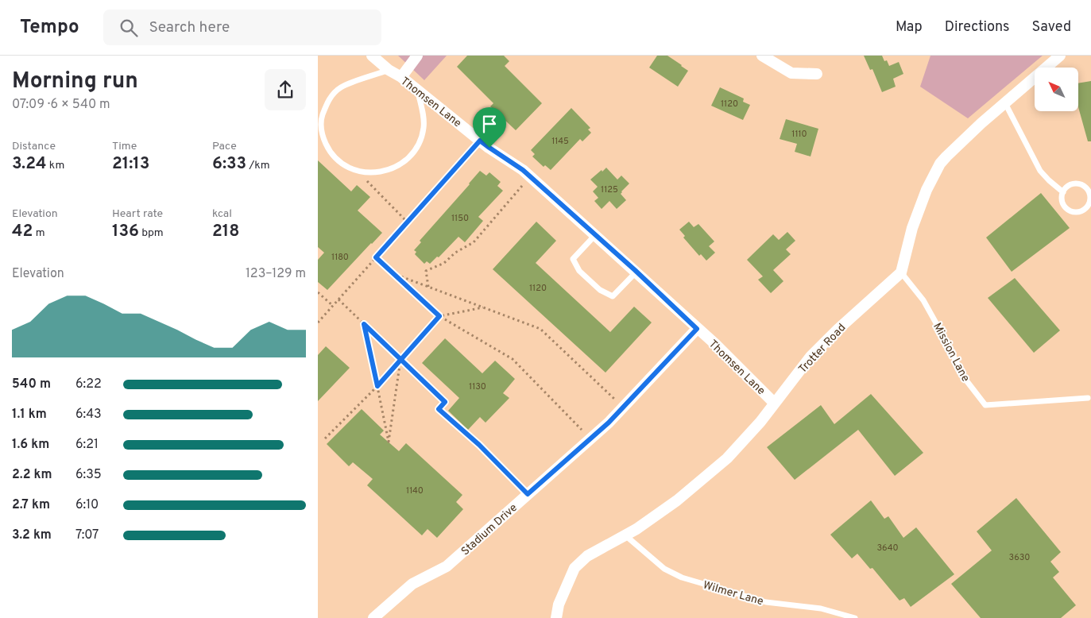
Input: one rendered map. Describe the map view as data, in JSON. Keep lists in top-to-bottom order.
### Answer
{
  "streets": {
    "street": ["Thomsen Lane", "Trotter Road", "Stadium Drive"],
    "lane": ["Mission Lane", "Wilmer Lane"]
  },
  "crossings": [
    ["Thomsen Lane", "Trotter Road"],
    ["Thomsen Lane", "Stadium Drive"],
    ["Trotter Road", "Mission Lane"],
    ["Trotter Road", "Wilmer Lane"]
  ],
  "house_numbers": [
    "1120",
    "1110",
    "1145",
    "1125",
    "1150",
    "1180",
    "1120",
    "1130",
    "1140",
    "3640",
    "3630"
  ],
  "north": "top left",
  "page": {
    "header": "Tempo",
    "search": "Search here",
    "nav": ["Map", "Directions", "Saved"],
    "heading": ["Morning run", "07:09 · 6 × 540 m"],
    "stats": [
      ["Distance", "3.24 km"],
      ["Time", "21:13"],
      ["Pace", "6:33 /km"],
      ["Elevation", "42 m"],
      ["Heart rate", "136 bpm"],
      ["kcal", "218"]
    ],
    "chart": ["Elevation", "123–129 m"],
    "list": [
      {
        "name": "540 m",
        "note": "6:22"
      },
      {
        "name": "1.1 km",
        "note": "6:43"
      },
      {
        "name": "1.6 km",
        "note": "6:21"
      },
      {
        "name": "2.2 km",
        "note": "6:35"
      },
      {
        "name": "2.7 km",
        "note": "6:10"
      },
      {
        "name": "3.2 km",
        "note": "7:07"
      }
    ]
  }
}
